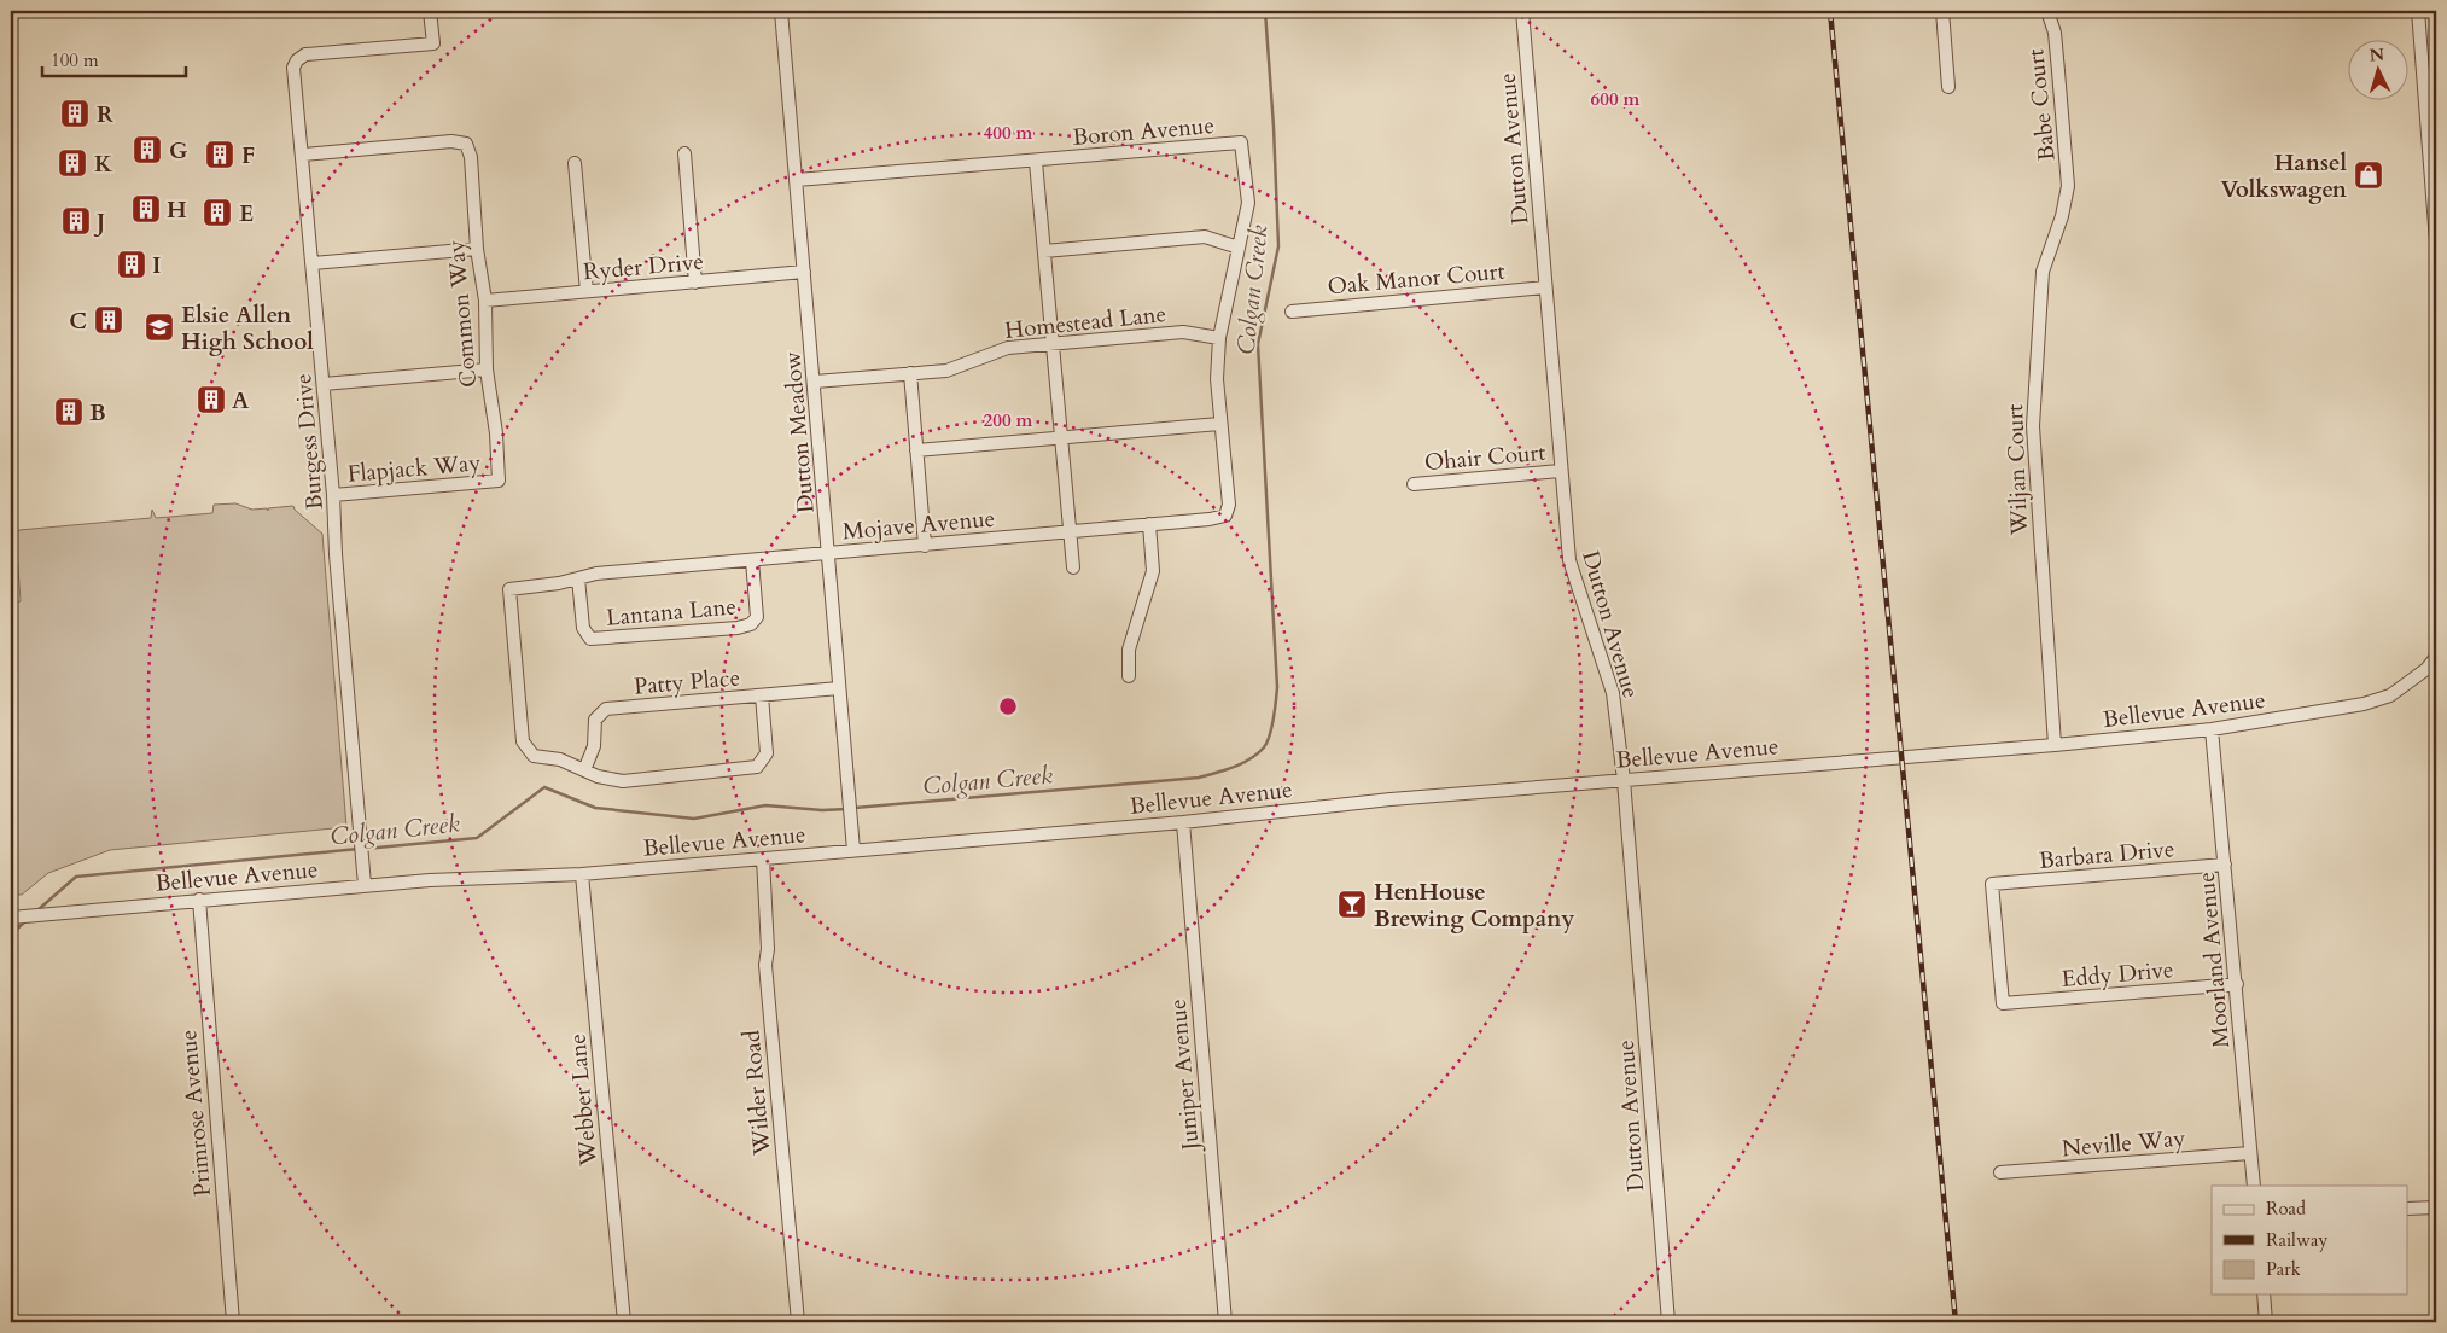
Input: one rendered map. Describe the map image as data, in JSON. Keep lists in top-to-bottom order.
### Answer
{
  "streets": {
    "street": [
      "Babe Court",
      "Boron Avenue",
      "Dutton Avenue",
      "Ryder Drive",
      "Oak Manor Court",
      "Common Way",
      "Homestead Lane",
      "Dutton Meadow",
      "Burgess Drive",
      "Ohair Court",
      "Flapjack Way",
      "Wiljan Court",
      "Mojave Avenue",
      "Lantana Lane",
      "Patty Place",
      "Bellevue Avenue",
      "Barbara Drive",
      "Moorland Avenue",
      "Eddy Drive",
      "Juniper Avenue",
      "Wilder Road",
      "Webber Lane",
      "Primrose Avenue",
      "Neville Way"
    ]
  },
  "crossings": [
    ["Babe Court", "Wiljan Court"],
    ["Boron Avenue", "Dutton Meadow"],
    ["Dutton Avenue", "Oak Manor Court"],
    ["Dutton Avenue", "Ohair Court"],
    ["Dutton Avenue", "Bellevue Avenue"],
    ["Ryder Drive", "Common Way"],
    ["Ryder Drive", "Dutton Meadow"],
    ["Common Way", "Burgess Drive"],
    ["Common Way", "Flapjack Way"],
    ["Homestead Lane", "Dutton Meadow"],
    ["Dutton Meadow", "Mojave Avenue"],
    ["Dutton Meadow", "Patty Place"],
    ["Dutton Meadow", "Bellevue Avenue"],
    ["Burgess Drive", "Flapjack Way"],
    ["Burgess Drive", "Bellevue Avenue"],
    ["Wiljan Court", "Bellevue Avenue"],
    ["Mojave Avenue", "Lantana Lane"],
    ["Mojave Avenue", "Patty Place"],
    ["Bellevue Avenue", "Moorland Avenue"],
    ["Bellevue Avenue", "Juniper Avenue"],
    ["Bellevue Avenue", "Wilder Road"],
    ["Bellevue Avenue", "Webber Lane"],
    ["Bellevue Avenue", "Primrose Avenue"],
    ["Barbara Drive", "Moorland Avenue"],
    ["Barbara Drive", "Eddy Drive"],
    ["Moorland Avenue", "Eddy Drive"],
    ["Moorland Avenue", "Neville Way"]
  ],
  "water": ["Colgan Creek"],
  "places": {
    "building": [
      "R",
      "G",
      "F",
      "K",
      "H",
      "E",
      "J",
      "I",
      "C",
      "A",
      "B"
    ],
    "shop": ["Hansel Volkswagen"],
    "school or university": ["Elsie Allen High School"],
    "bar": ["HenHouse Brewing Company"]
  },
  "legend": ["Road", "Railway", "Park"],
  "scale_bar": "100 m",
  "north": "top",
  "rings": ["600 m", "400 m", "200 m"]
}
